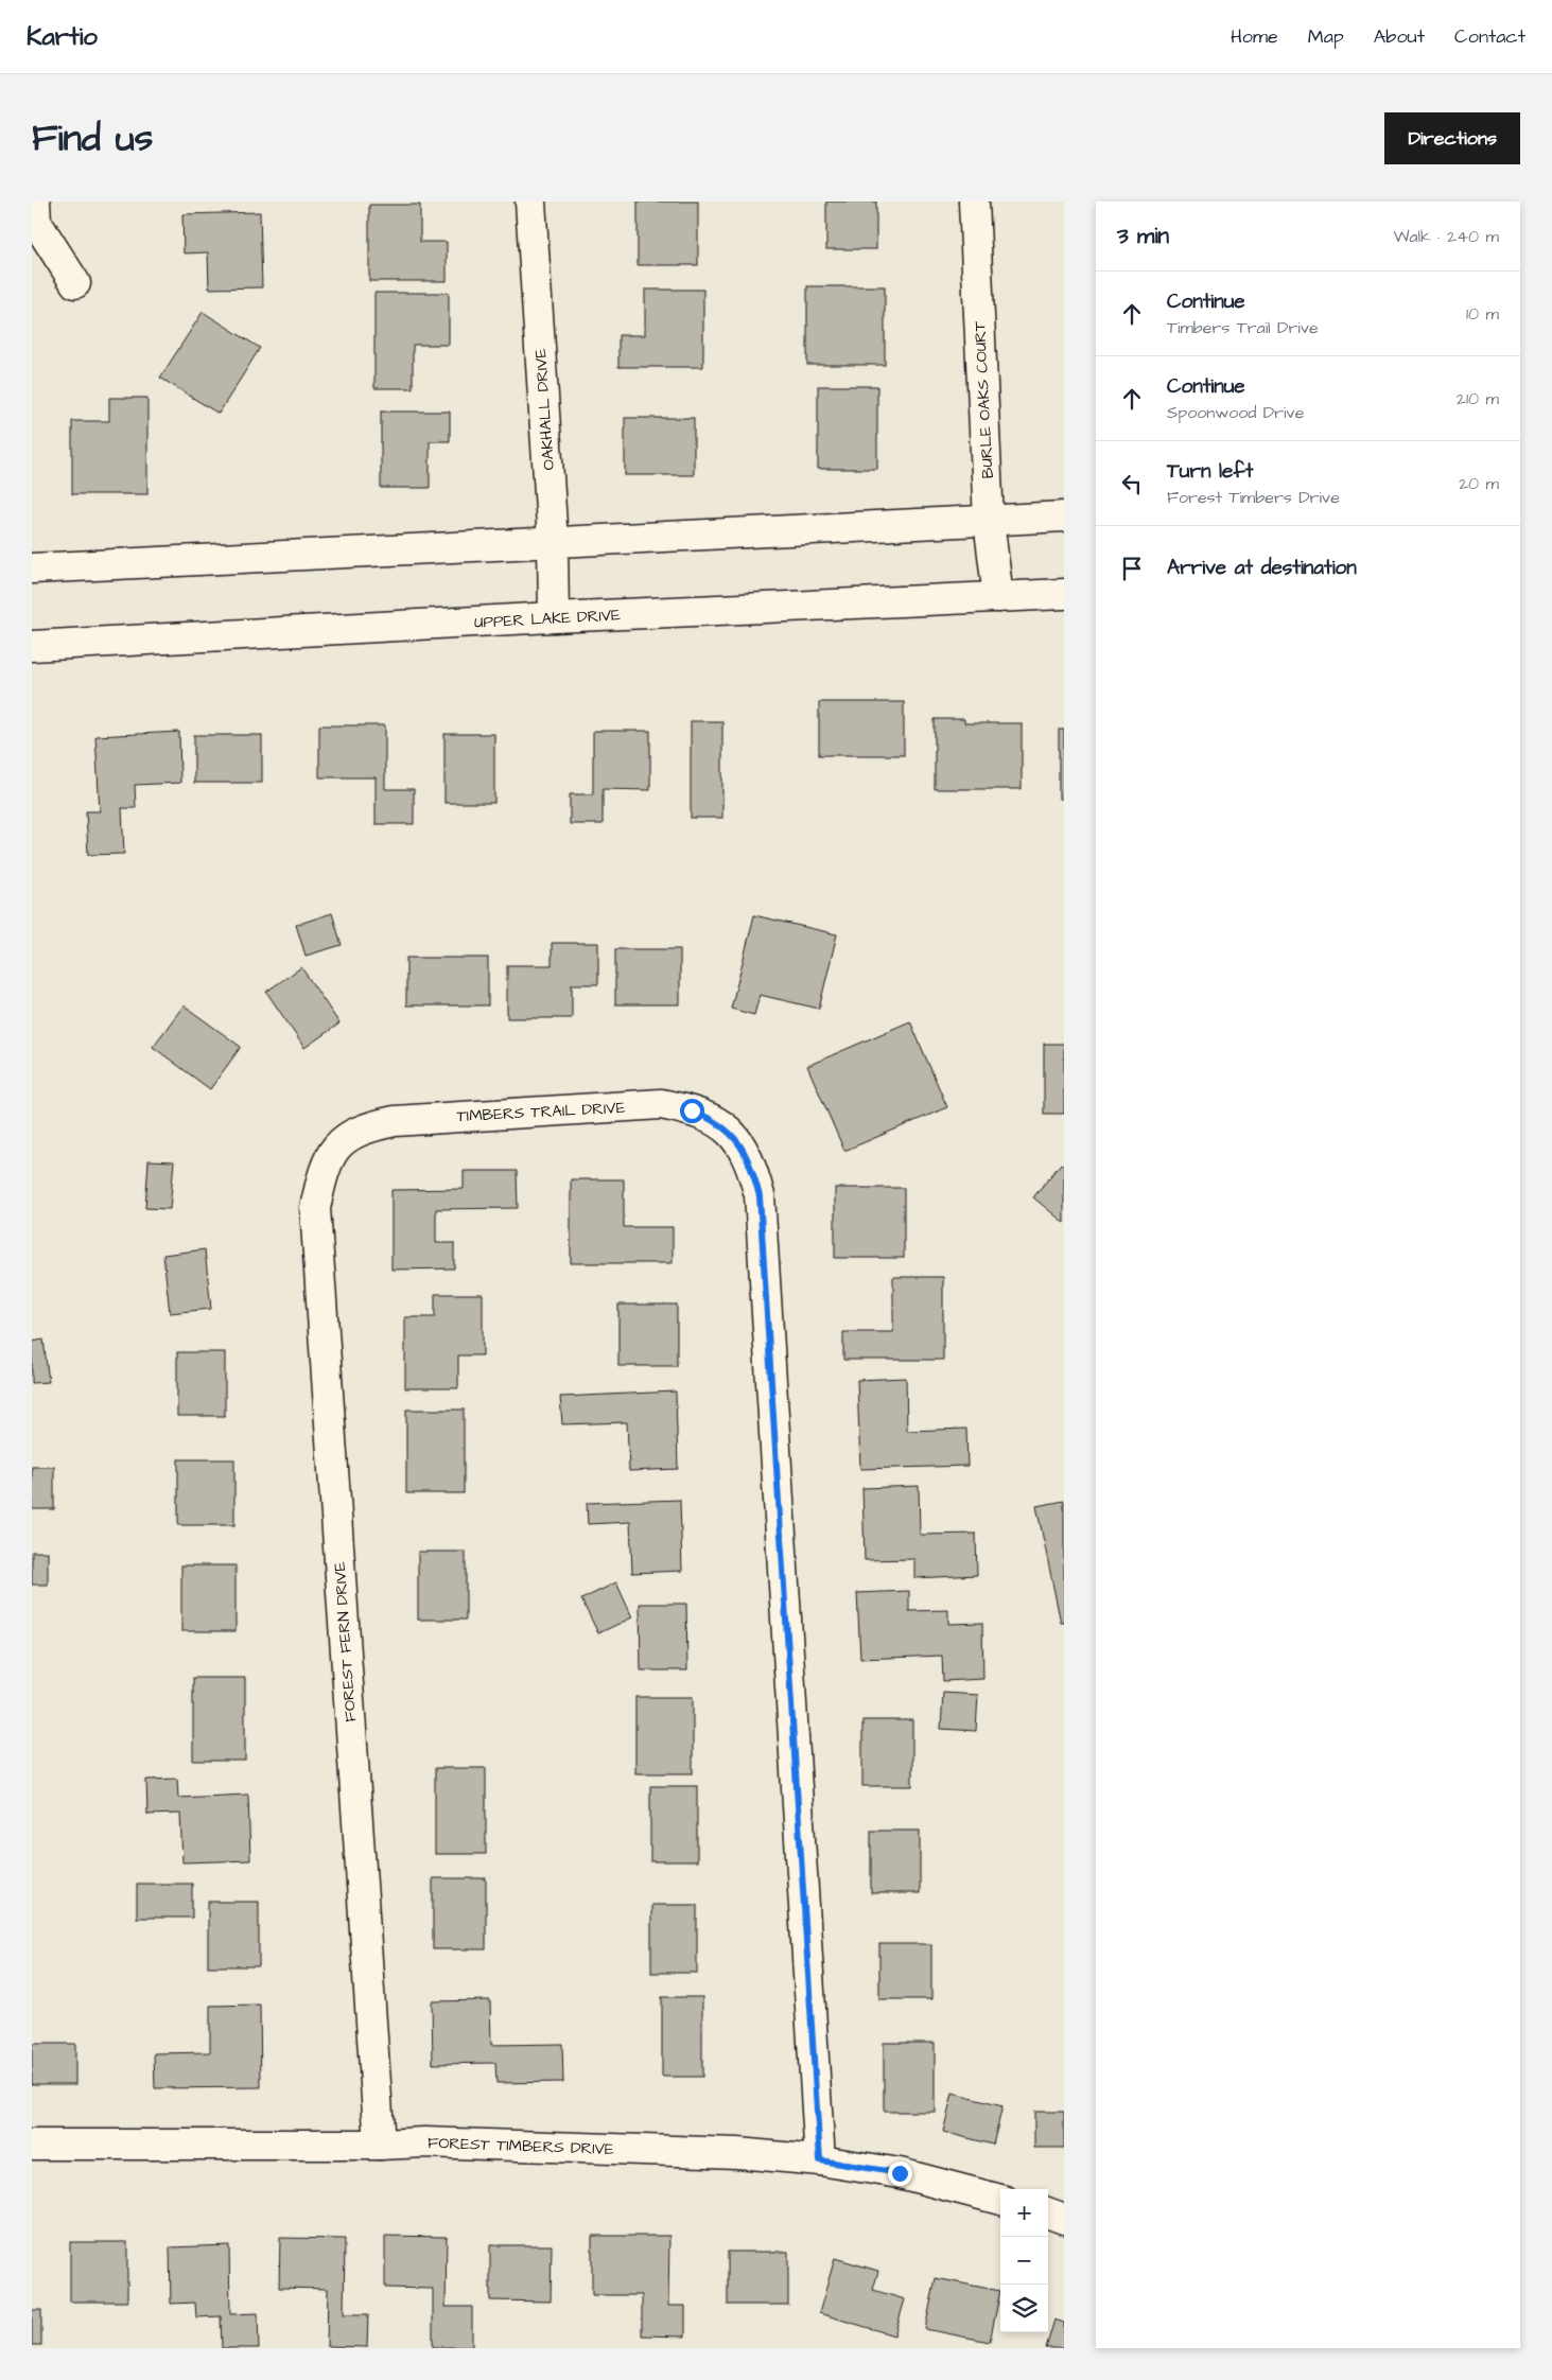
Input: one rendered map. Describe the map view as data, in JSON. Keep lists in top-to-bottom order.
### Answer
{
  "streets": {
    "street": [
      "BURLE OAKS COURT",
      "OAKHALL DRIVE",
      "UPPER LAKE DRIVE",
      "TIMBERS TRAIL DRIVE",
      "FOREST FERN DRIVE",
      "FOREST TIMBERS DRIVE"
    ]
  },
  "crossings": [
    ["BURLE OAKS COURT", "UPPER LAKE DRIVE"],
    ["OAKHALL DRIVE", "UPPER LAKE DRIVE"],
    ["TIMBERS TRAIL DRIVE", "FOREST FERN DRIVE"],
    ["TIMBERS TRAIL DRIVE", "FOREST TIMBERS DRIVE"],
    ["FOREST FERN DRIVE", "FOREST TIMBERS DRIVE"]
  ],
  "page": {
    "header": "Kartio",
    "nav": [
      "Home",
      "Map",
      "About",
      "Contact"
    ],
    "title": "Find us",
    "buttons": "Directions",
    "heading": ["3 min", "Walk · 240 m"],
    "list": [
      ["Continue", "Timbers Trail Drive", "10 m"],
      ["Continue", "Spoonwood Drive", "210 m"],
      ["Turn left", "Forest Timbers Drive", "20 m"],
      "Arrive at destination"
    ],
    "map_buttons": ["+", "−"]
  }
}
